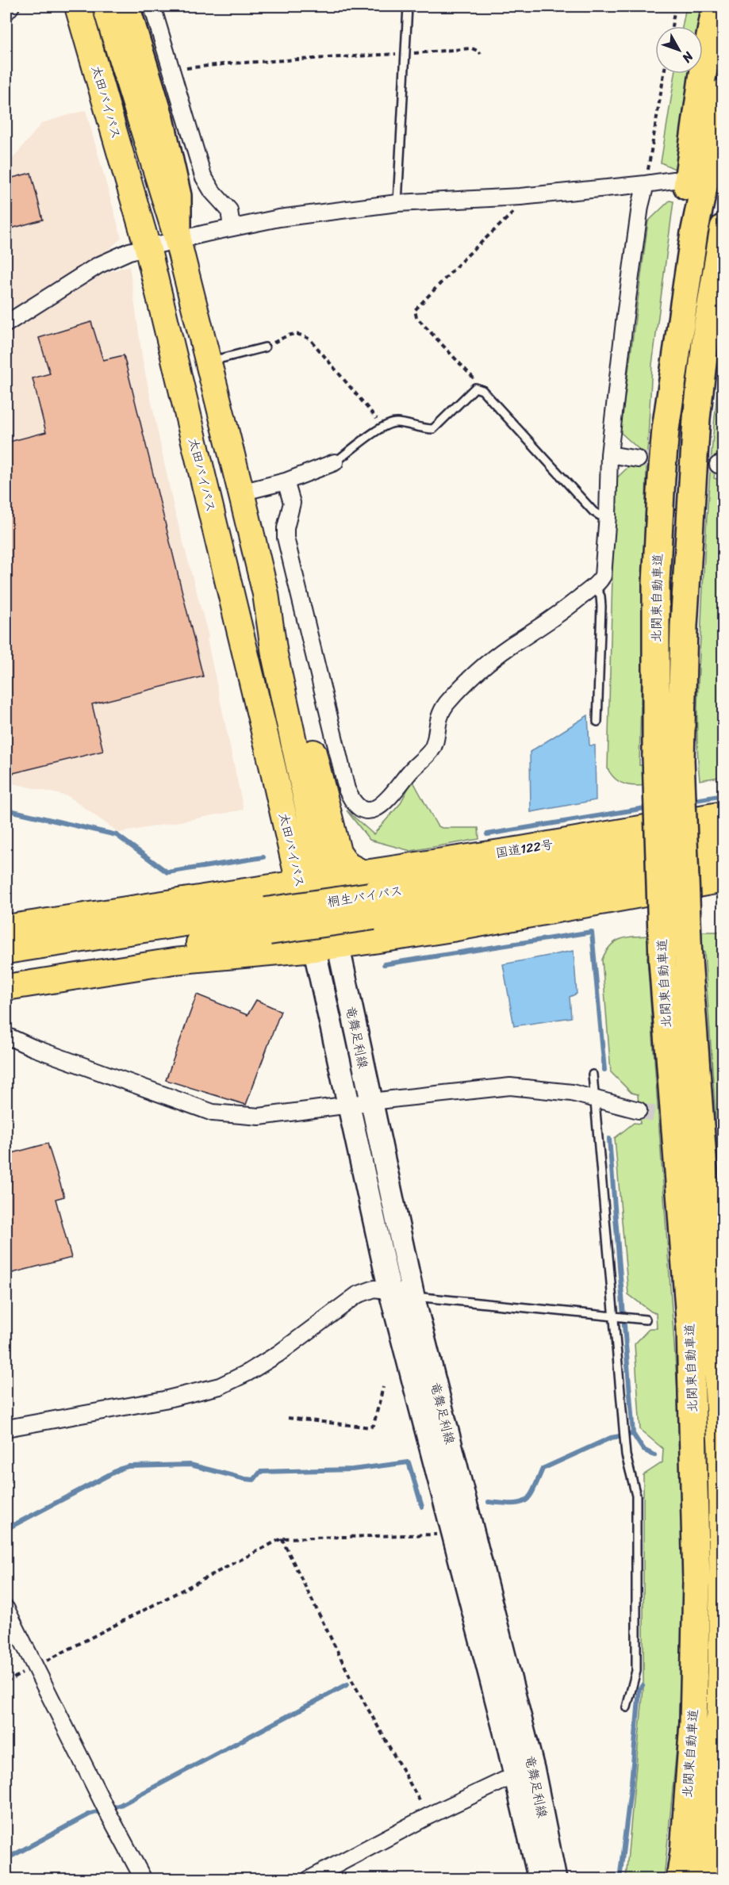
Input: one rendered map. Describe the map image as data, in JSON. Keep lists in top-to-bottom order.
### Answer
{
  "streets": {
    "highway": [
      "太田バイパス",
      "北関東自動車道",
      "国道122号",
      "桐生バイパス"
    ],
    "main road": ["竜舞足利線"]
  },
  "crossings": [
    ["太田バイパス", "国道122号"],
    ["太田バイパス", "竜舞足利線"],
    ["国道122号", "桐生バイパス"]
  ],
  "north": "bottom right"
}
